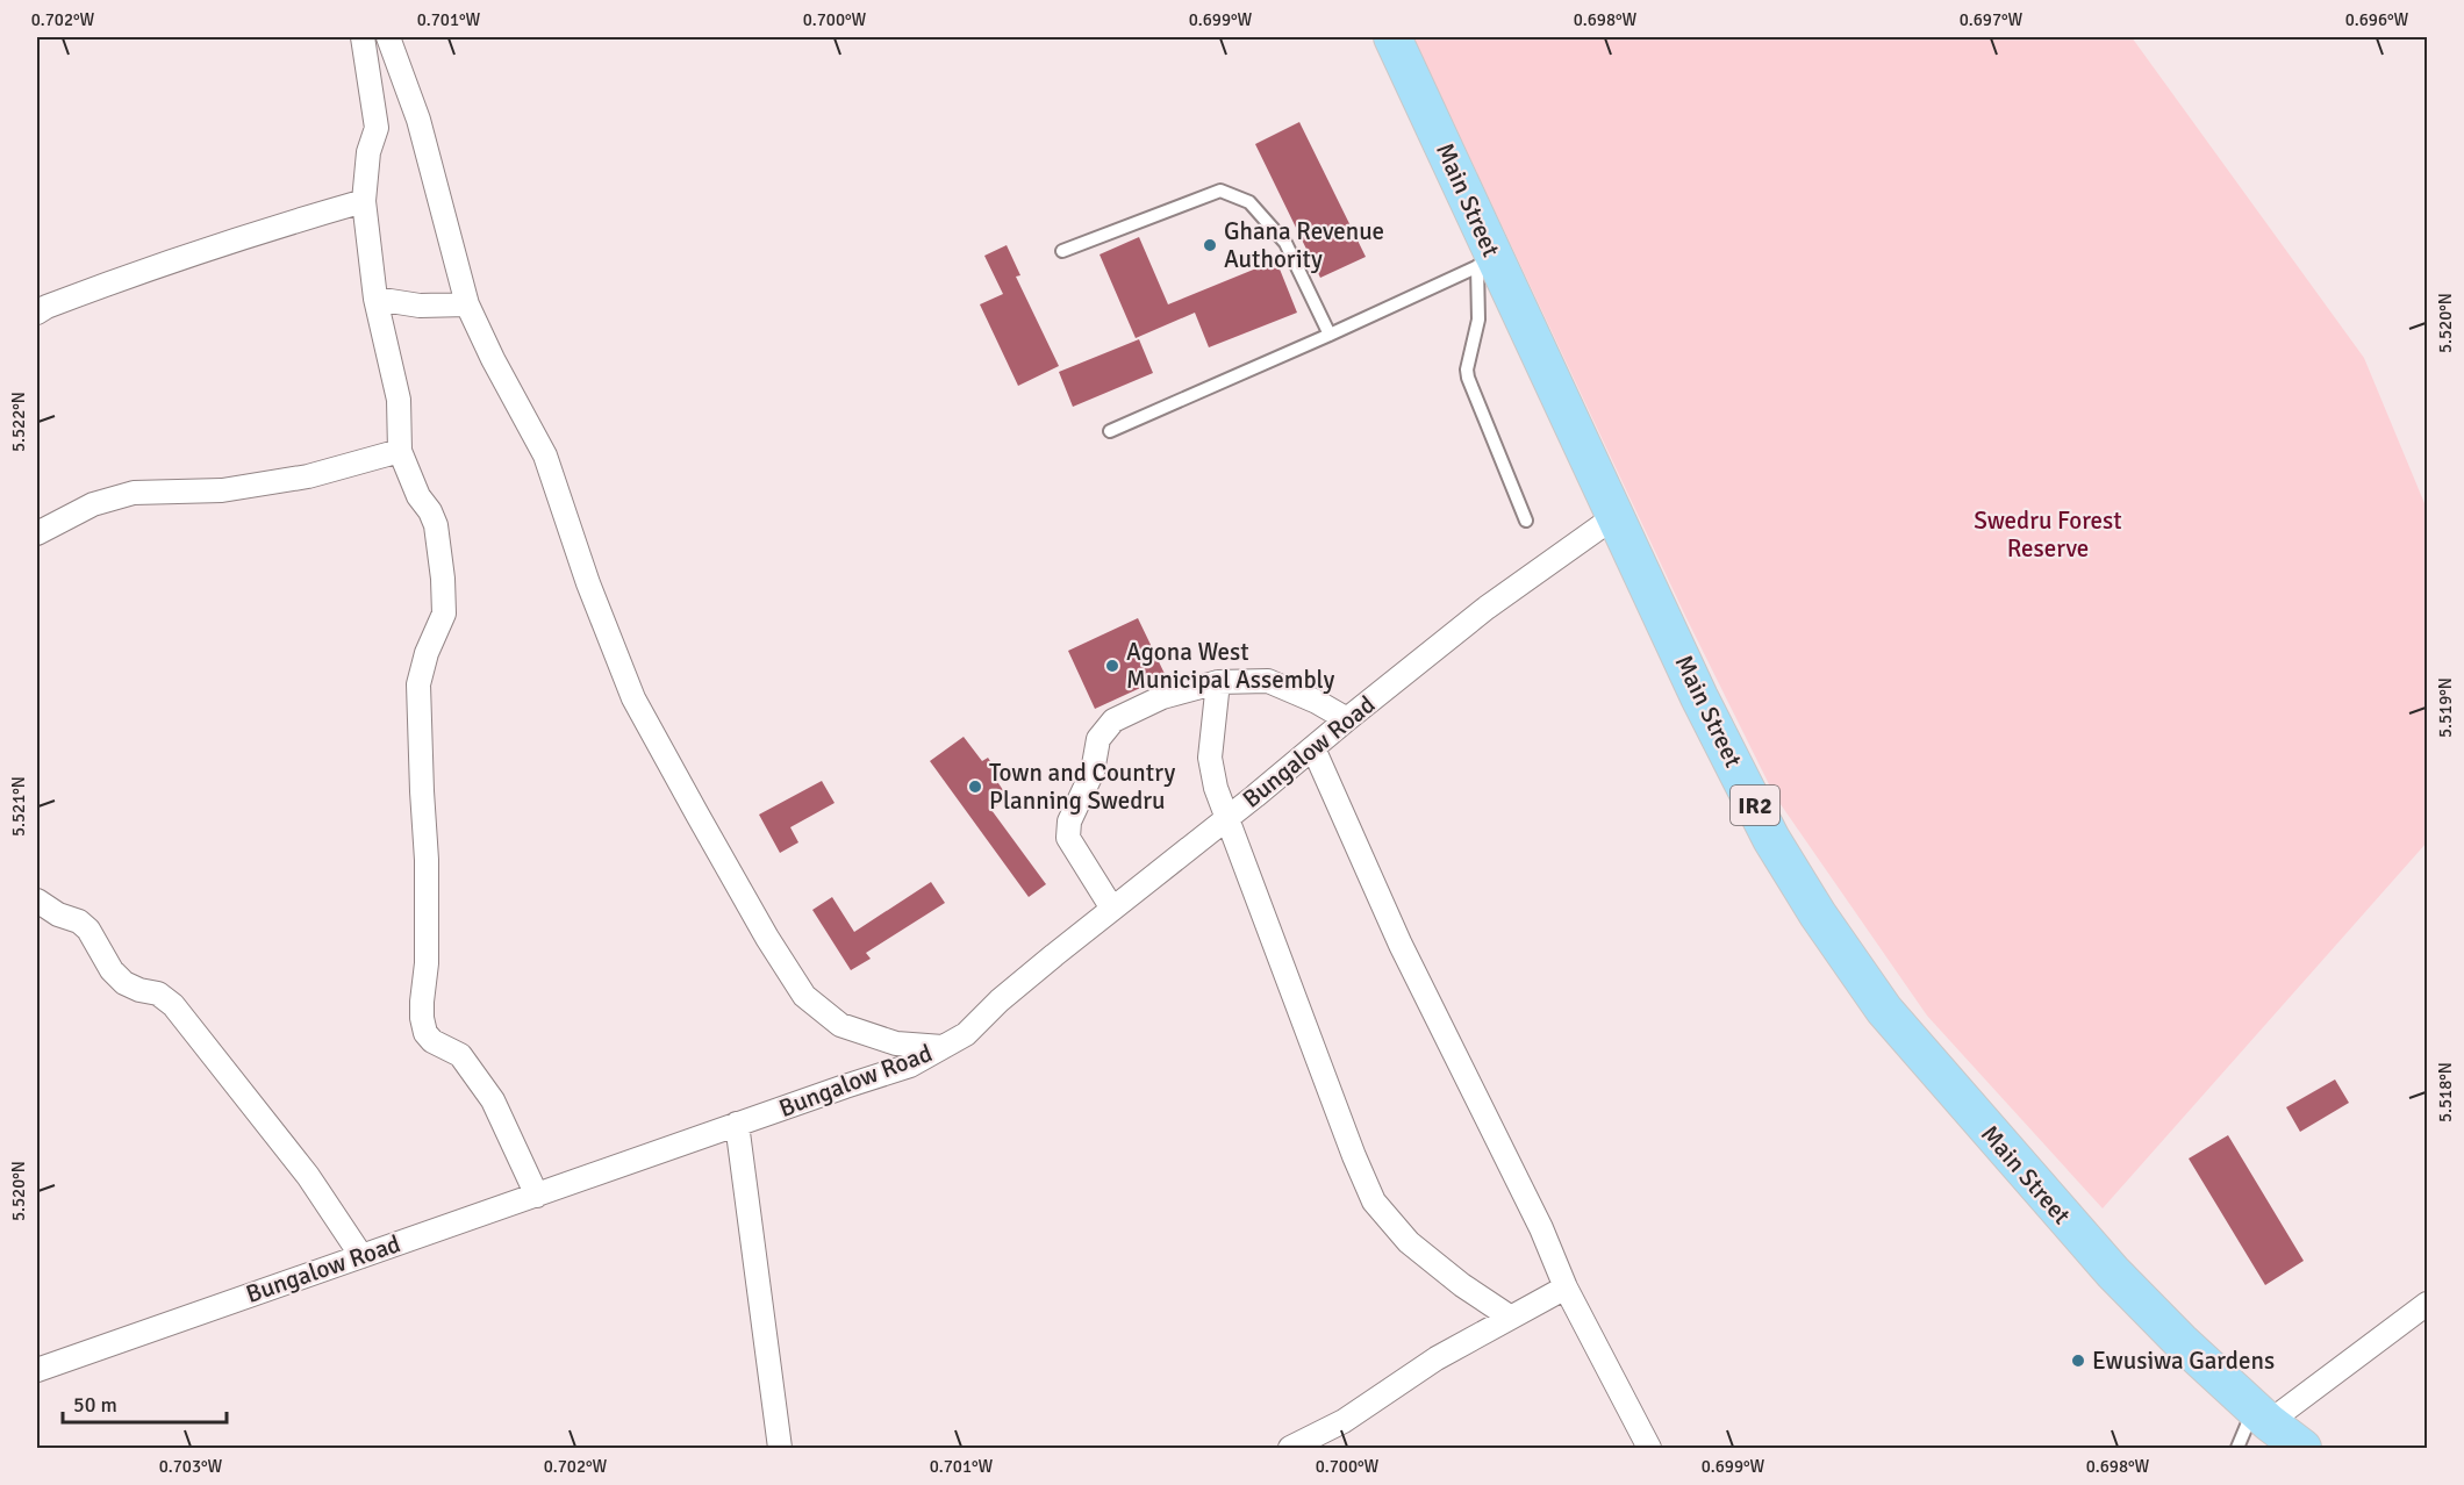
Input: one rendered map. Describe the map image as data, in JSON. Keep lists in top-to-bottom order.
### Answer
{
  "streets": {
    "main road": ["Main Street", "IR2"],
    "street": ["Bungalow Road"]
  },
  "crossings": [
    ["Main Street", "Bungalow Road"]
  ],
  "parks": ["Swedru Forest Reserve"],
  "places": [
    "Ghana Revenue Authority",
    "Agona West Municipal Assembly",
    "Town and Country Planning Swedru",
    "Ewusiwa Gardens"
  ],
  "scale_bar": "50 m",
  "coordinates": [
    "0.702°W",
    "0.701°W",
    "0.700°W",
    "0.699°W",
    "0.698°W",
    "0.697°W",
    "0.696°W",
    "5.520°N",
    "5.522°N",
    "5.519°N",
    "5.521°N",
    "5.518°N",
    "0.703°W"
  ]
}
